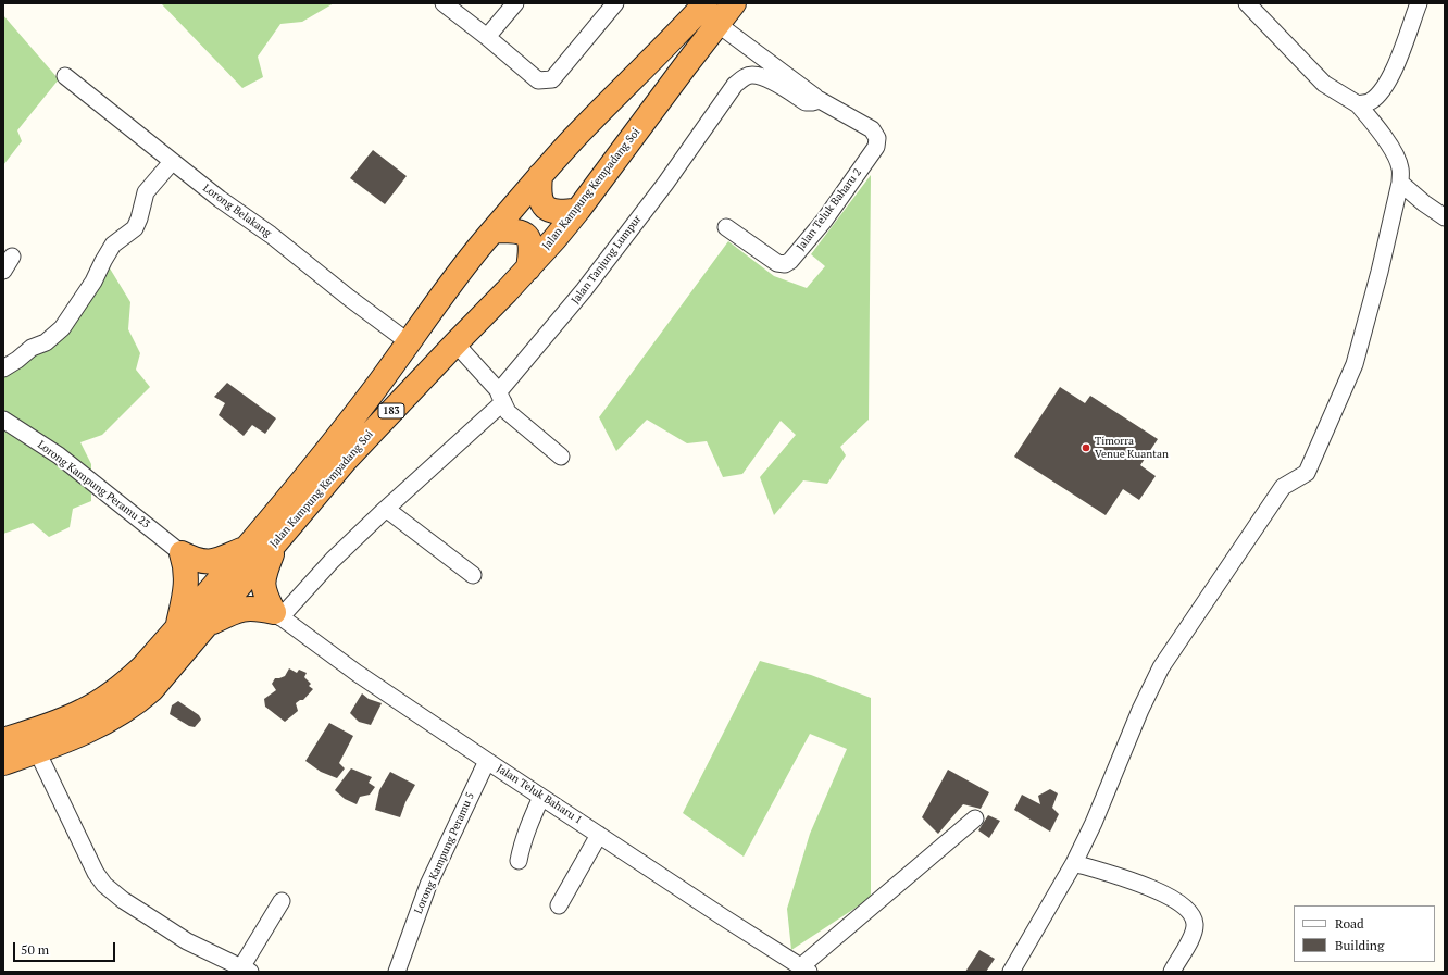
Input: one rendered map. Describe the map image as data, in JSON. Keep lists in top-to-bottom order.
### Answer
{
  "streets": {
    "highway": ["Jalan Kampung Kempadang Soi", "183"],
    "street": [
      "Jalan Teluk Baharu 2",
      "Lorong Belakang",
      "Jalan Tanjung Lumpur",
      "Lorong Kampung Peramu 23",
      "Jalan Teluk Baharu 1",
      "Lorong Kampung Peramu 5"
    ]
  },
  "crossings": [
    ["Jalan Kampung Kempadang Soi", "Lorong Belakang"],
    ["Jalan Teluk Baharu 2", "Jalan Tanjung Lumpur"],
    ["Jalan Tanjung Lumpur", "Jalan Teluk Baharu 1"],
    ["Jalan Teluk Baharu 1", "Lorong Kampung Peramu 5"]
  ],
  "places": ["Timorra Venue Kuantan"],
  "legend": ["Road", "Building"],
  "scale_bar": "50 m"
}
